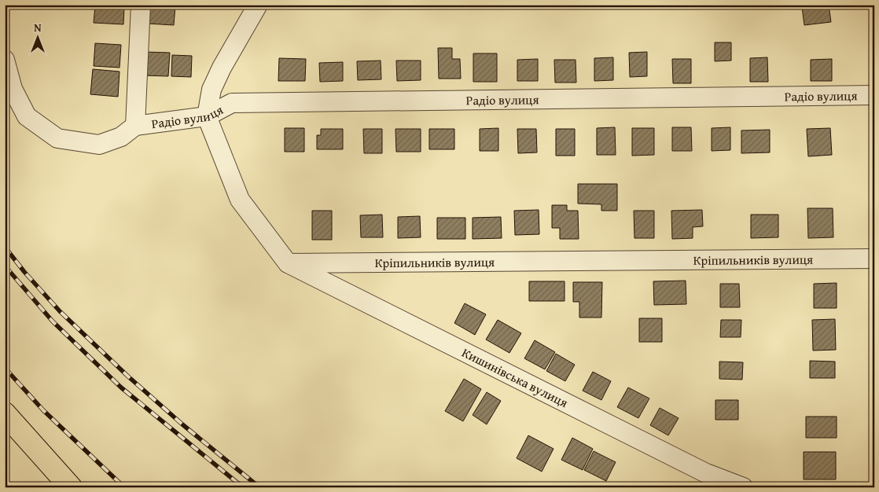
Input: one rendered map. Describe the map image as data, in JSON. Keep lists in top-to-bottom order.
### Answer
{
  "streets": {
    "street": ["Радіо вулиця", "Кріпильників вулиця", "Кишинівська вулиця"]
  },
  "crossings": [
    ["Кріпильників вулиця", "Кишинівська вулиця"]
  ],
  "north": "top"
}
